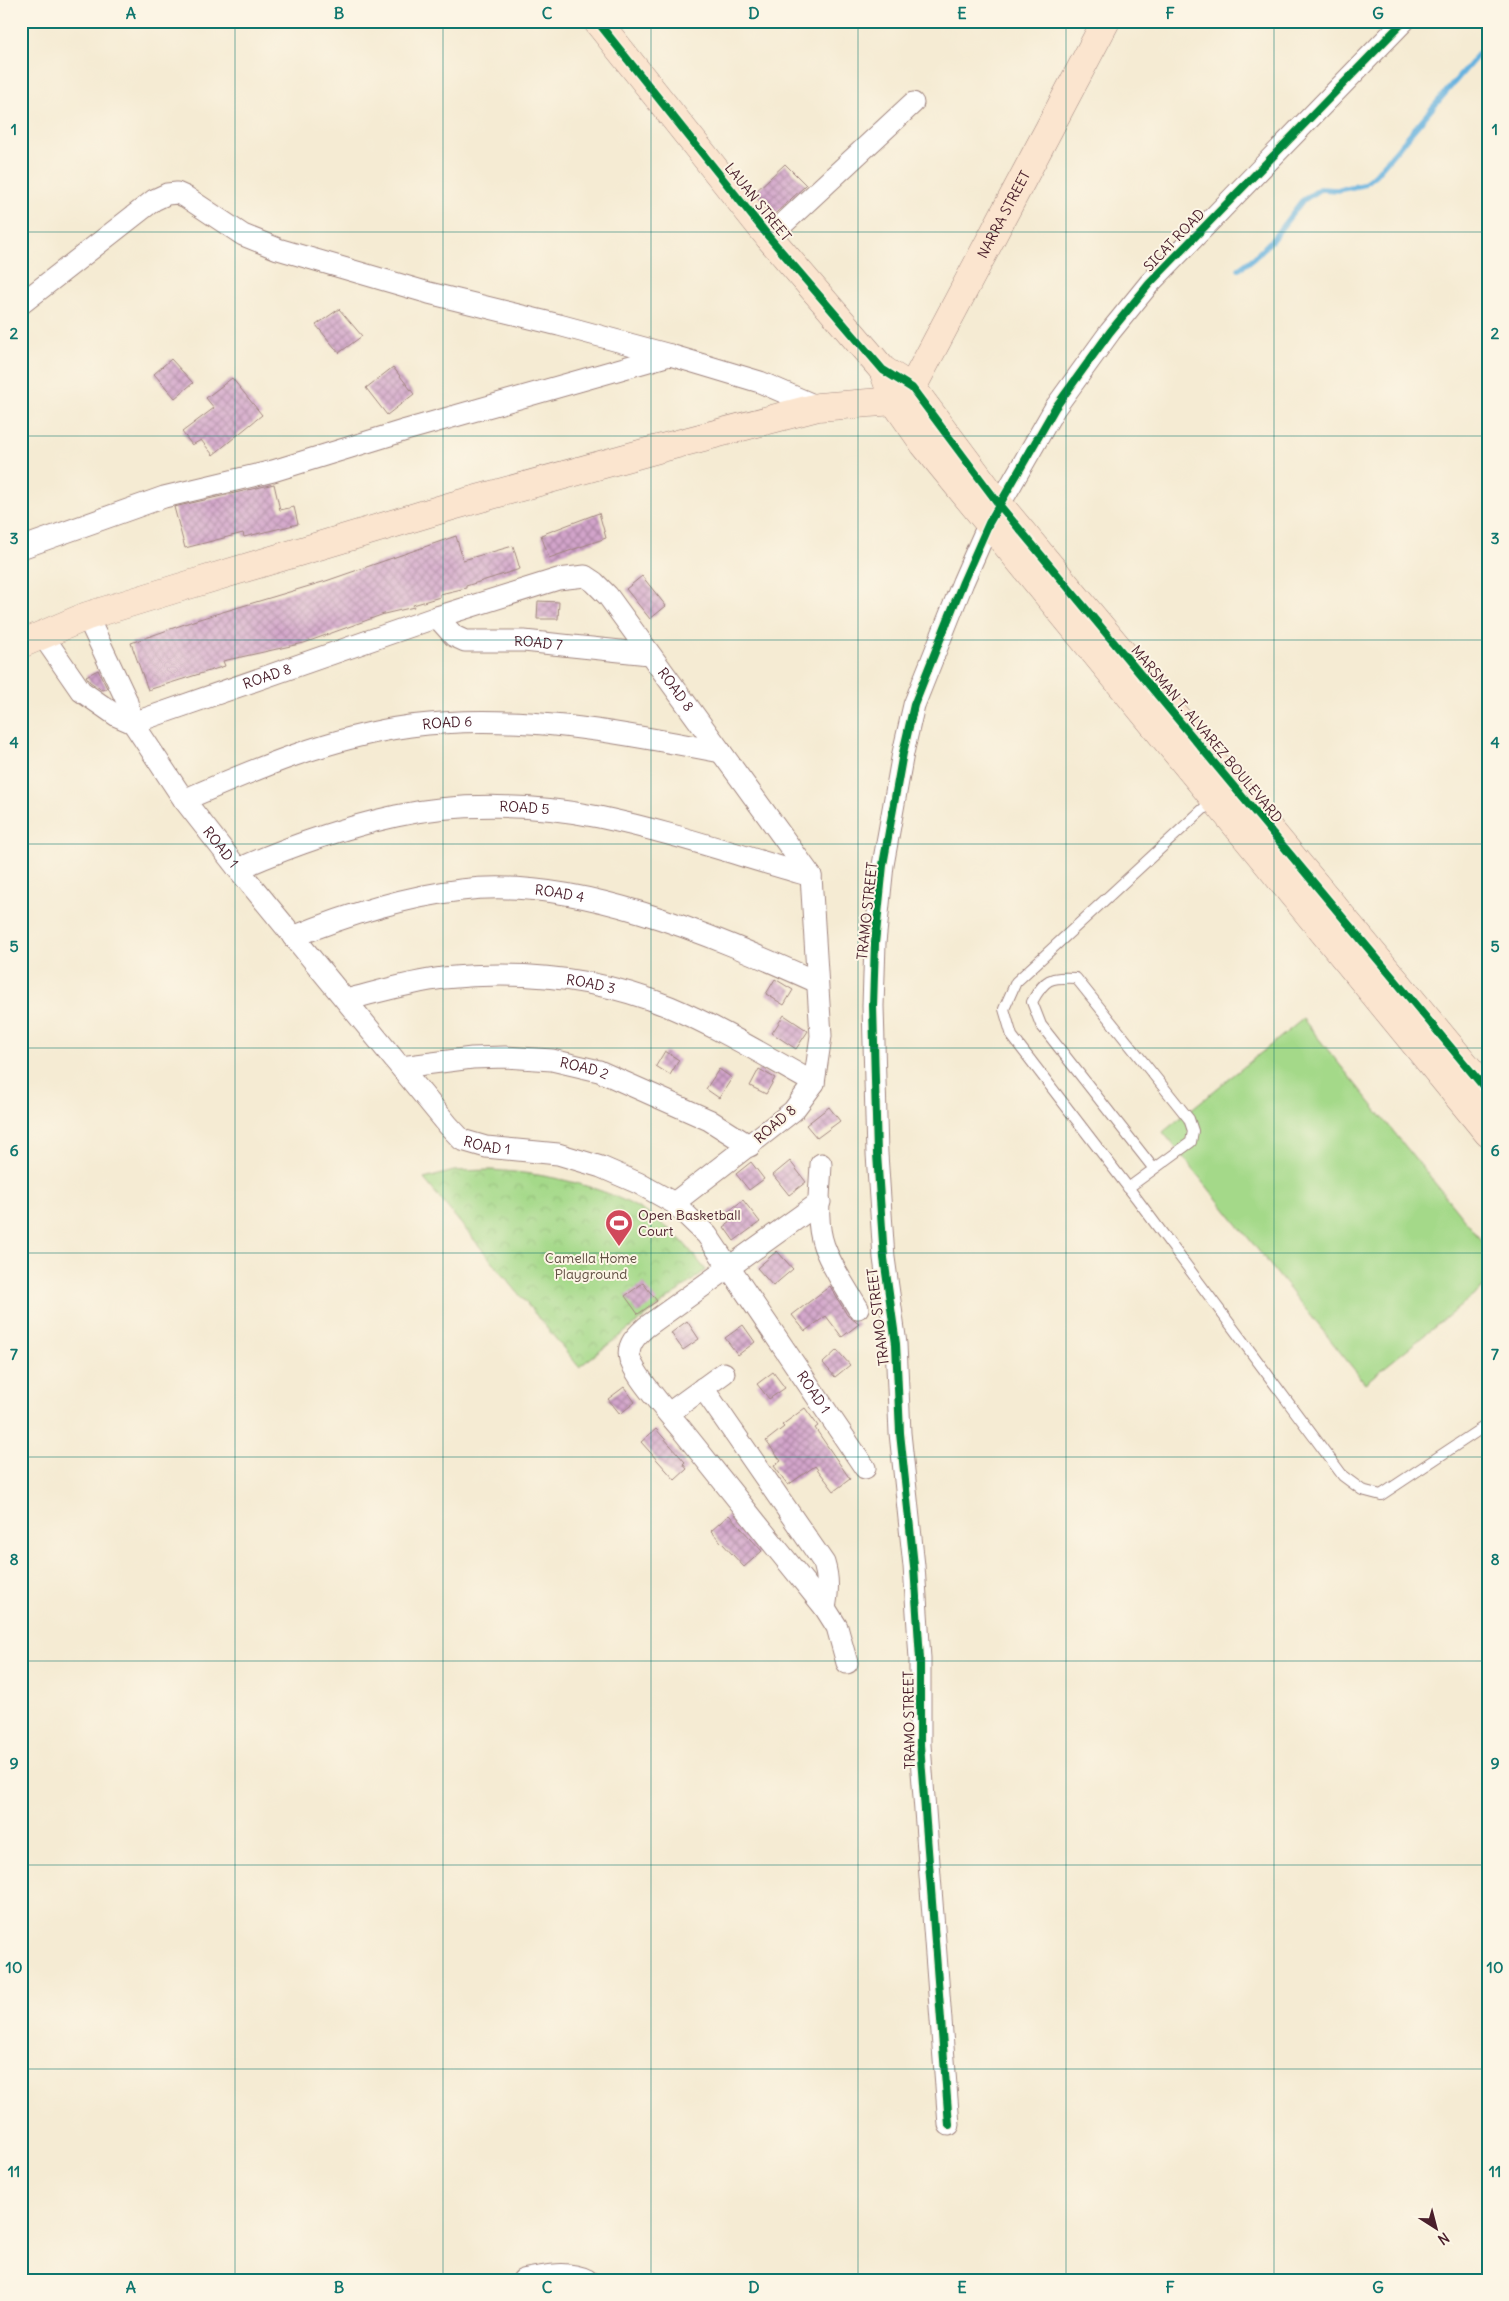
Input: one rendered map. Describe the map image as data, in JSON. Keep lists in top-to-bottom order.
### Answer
{
  "streets": {
    "street": [
      "LAUAN STREET",
      "NARRA STREET",
      "SICAT ROAD",
      "ROAD 7",
      "ROAD 8",
      "ROAD 6",
      "MARSMAN T. ALVAREZ BOULEVARD",
      "ROAD 5",
      "ROAD 1",
      "ROAD 4",
      "TRAMO STREET",
      "ROAD 3",
      "ROAD 2"
    ]
  },
  "crossings": [
    ["LAUAN STREET", "NARRA STREET"],
    ["LAUAN STREET", "MARSMAN T. ALVAREZ BOULEVARD"],
    ["NARRA STREET", "MARSMAN T. ALVAREZ BOULEVARD"],
    ["SICAT ROAD", "MARSMAN T. ALVAREZ BOULEVARD"],
    ["SICAT ROAD", "TRAMO STREET"],
    ["ROAD 7", "ROAD 8"],
    ["ROAD 8", "ROAD 6"],
    ["ROAD 8", "ROAD 5"],
    ["ROAD 8", "ROAD 1"],
    ["ROAD 8", "ROAD 4"],
    ["ROAD 8", "ROAD 3"],
    ["ROAD 8", "ROAD 2"],
    ["ROAD 6", "ROAD 1"],
    ["MARSMAN T. ALVAREZ BOULEVARD", "TRAMO STREET"],
    ["ROAD 5", "ROAD 1"],
    ["ROAD 1", "ROAD 4"],
    ["ROAD 1", "ROAD 3"],
    ["ROAD 1", "ROAD 2"]
  ],
  "parks": ["Camella Home Playground"],
  "places": {
    "sports": ["Open Basketball Court"]
  },
  "north": "bottom right",
  "grid": {
    "columns": [
      "A",
      "B",
      "C",
      "D",
      "E",
      "F",
      "G"
    ],
    "rows": [
      "1",
      "2",
      "3",
      "4",
      "5",
      "6",
      "7",
      "8",
      "9",
      "10",
      "11"
    ]
  }
}
